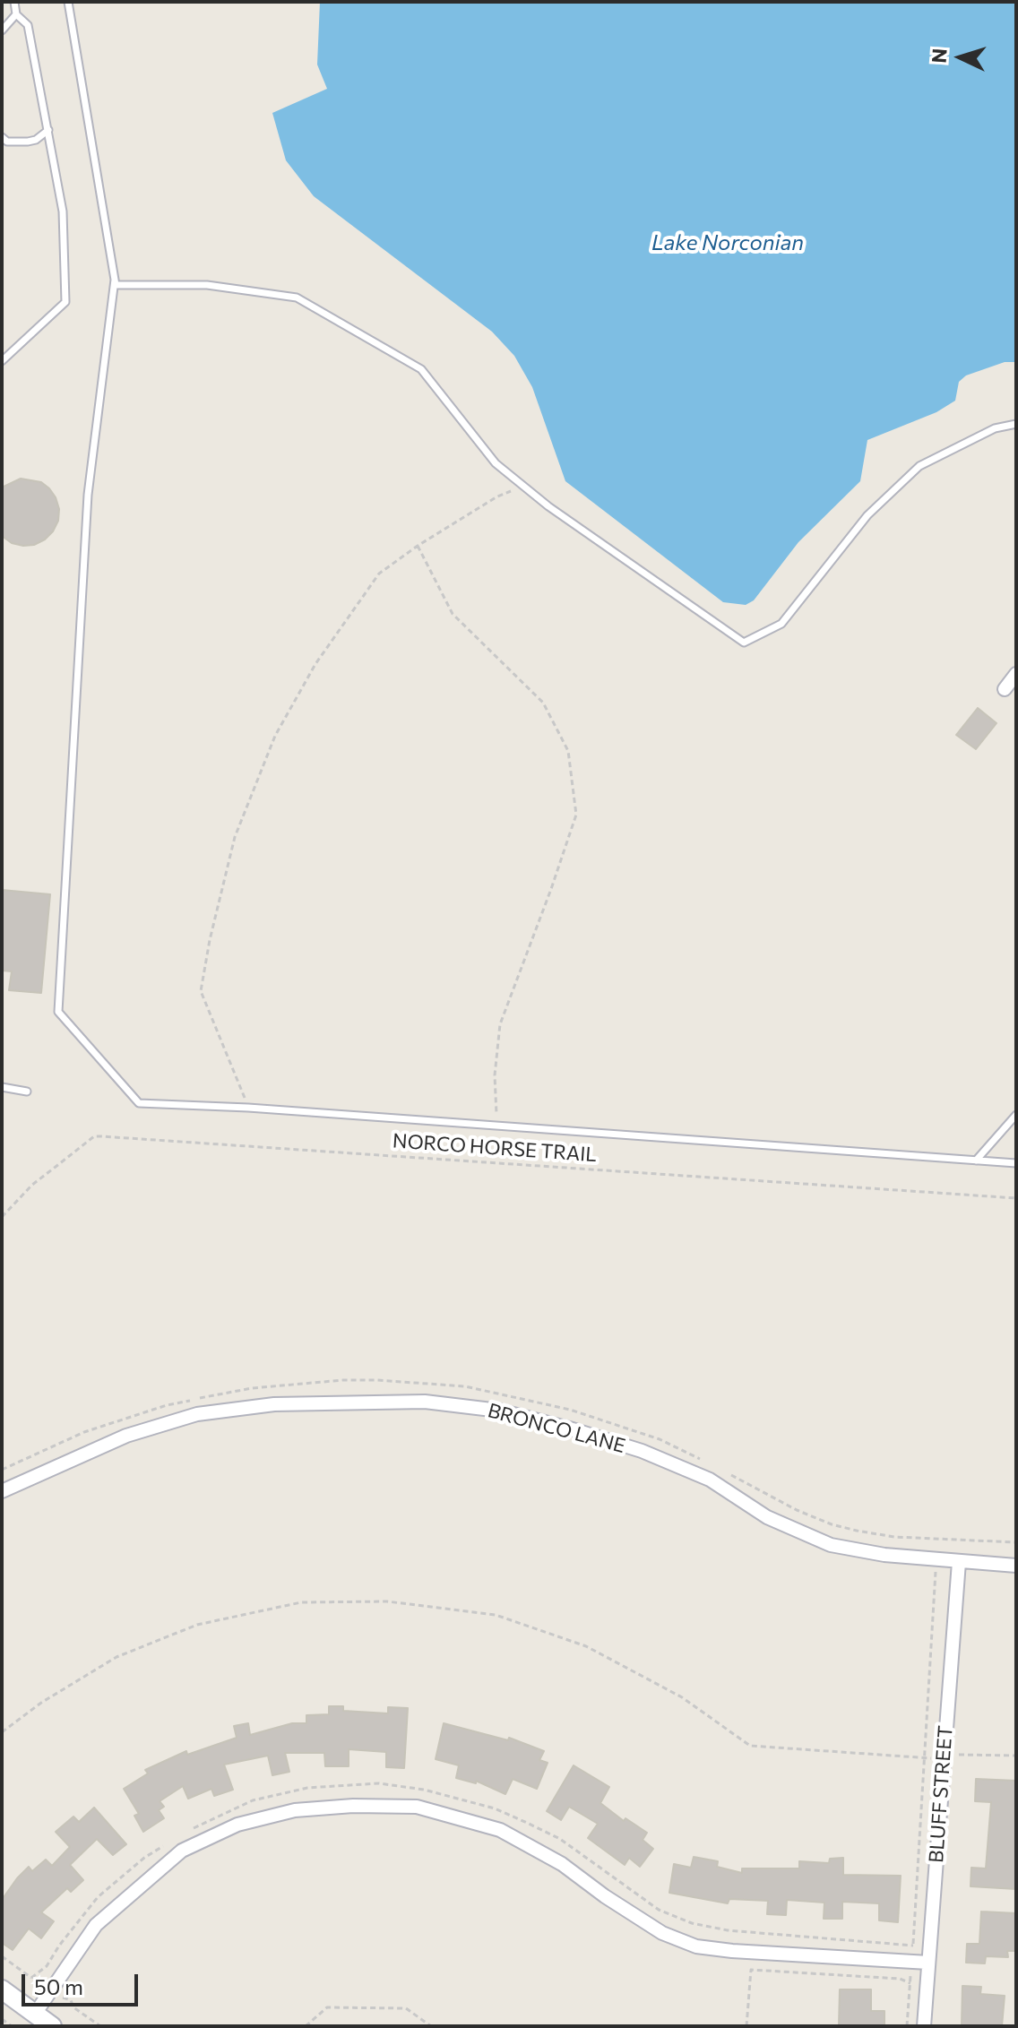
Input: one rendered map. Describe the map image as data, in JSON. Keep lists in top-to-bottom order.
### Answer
{
  "streets": {
    "street": ["BRONCO LANE", "BLUFF STREET"],
    "path": ["NORCO HORSE TRAIL"]
  },
  "crossings": [
    ["BRONCO LANE", "BLUFF STREET"]
  ],
  "water": ["Lake Norconian"],
  "scale_bar": "50 m",
  "north": "left"
}
